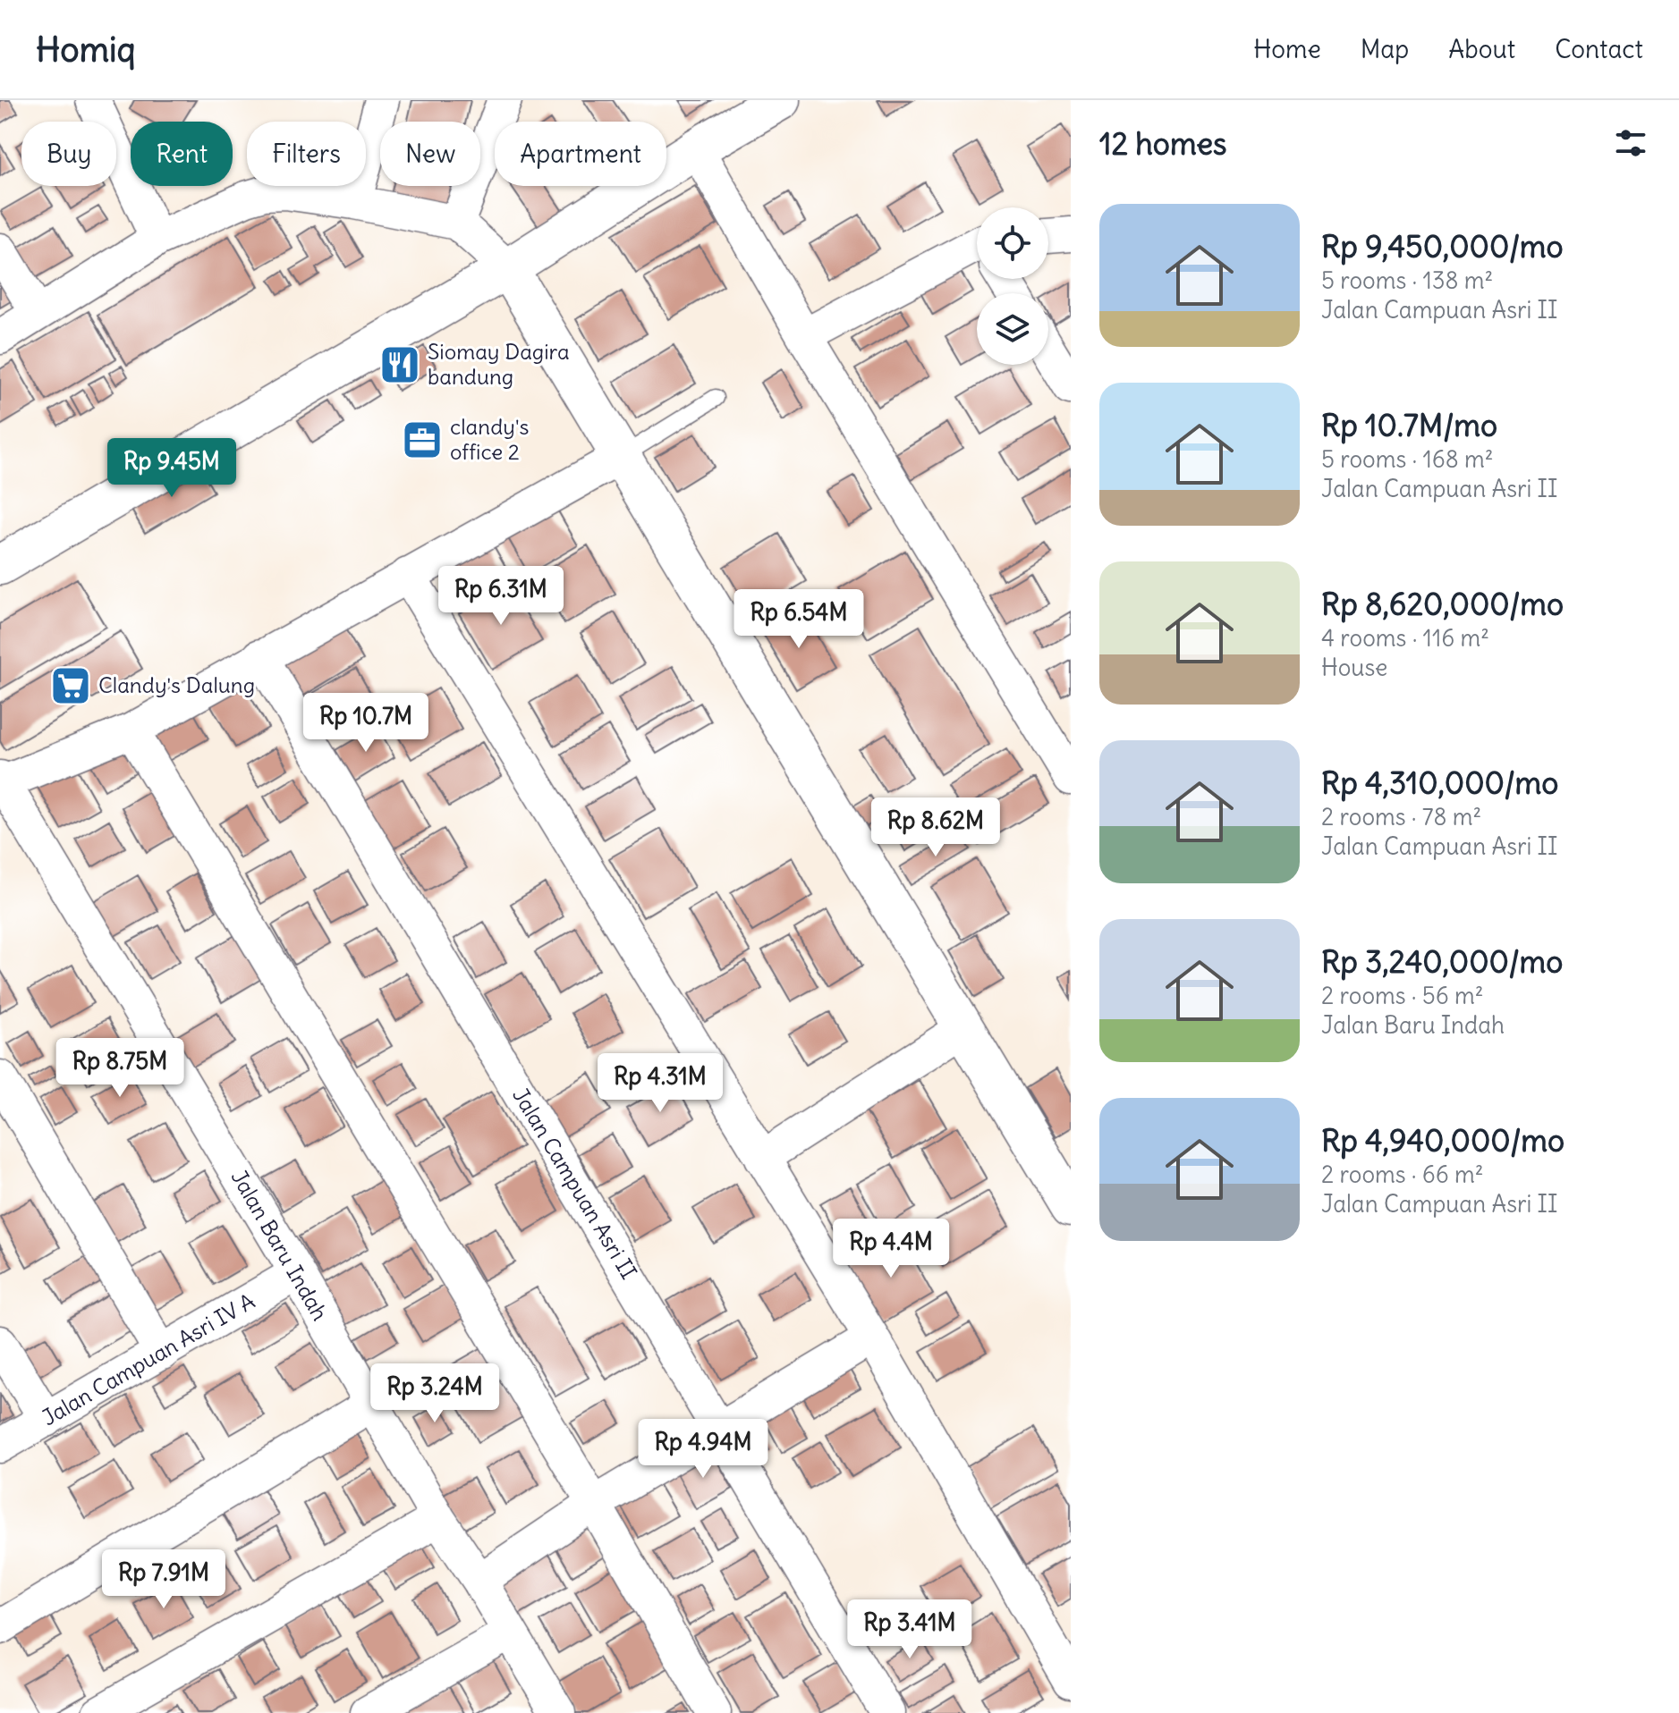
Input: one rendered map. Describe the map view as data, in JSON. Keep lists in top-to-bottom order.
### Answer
{
  "streets": {
    "street": ["Jalan Campuan Asri II", "Jalan Baru Indah", "Jalan Campuan Asri IV A"]
  },
  "crossings": [
    ["Jalan Baru Indah", "Jalan Campuan Asri IV A"]
  ],
  "places": {
    "restaurant": ["Siomay Dagira bandung"],
    "office": ["clandy's office 2"],
    "supermarket": ["Clandy's Dalung"]
  },
  "page": {
    "header": "Homiq",
    "nav": [
      "Home",
      "Map",
      "About",
      "Contact"
    ],
    "heading": "12 homes",
    "chip": [
      "Buy",
      "Rent",
      "Filters",
      "New",
      "Apartment"
    ],
    "list": [
      {
        "name": "Rp 9,450,000/mo",
        "note": "5 rooms · 138 m² · Jalan Campuan Asri II"
      },
      {
        "name": "Rp 10.7M/mo",
        "note": "5 rooms · 168 m² · Jalan Campuan Asri II"
      },
      {
        "name": "Rp 8,620,000/mo",
        "note": "4 rooms · 116 m² · House"
      },
      {
        "name": "Rp 4,310,000/mo",
        "note": "2 rooms · 78 m² · Jalan Campuan Asri II"
      },
      {
        "name": "Rp 3,240,000/mo",
        "note": "2 rooms · 56 m² · Jalan Baru Indah"
      },
      {
        "name": "Rp 4,940,000/mo",
        "note": "2 rooms · 66 m² · Jalan Campuan Asri II"
      }
    ],
    "price": [
      "Rp 9.45M",
      "Rp 6.31M",
      "Rp 6.54M",
      "Rp 10.7M",
      "Rp 8.62M",
      "Rp 8.75M",
      "Rp 4.31M",
      "Rp 4.4M",
      "Rp 3.24M",
      "Rp 4.94M",
      "Rp 7.91M",
      "Rp 3.41M"
    ]
  }
}
